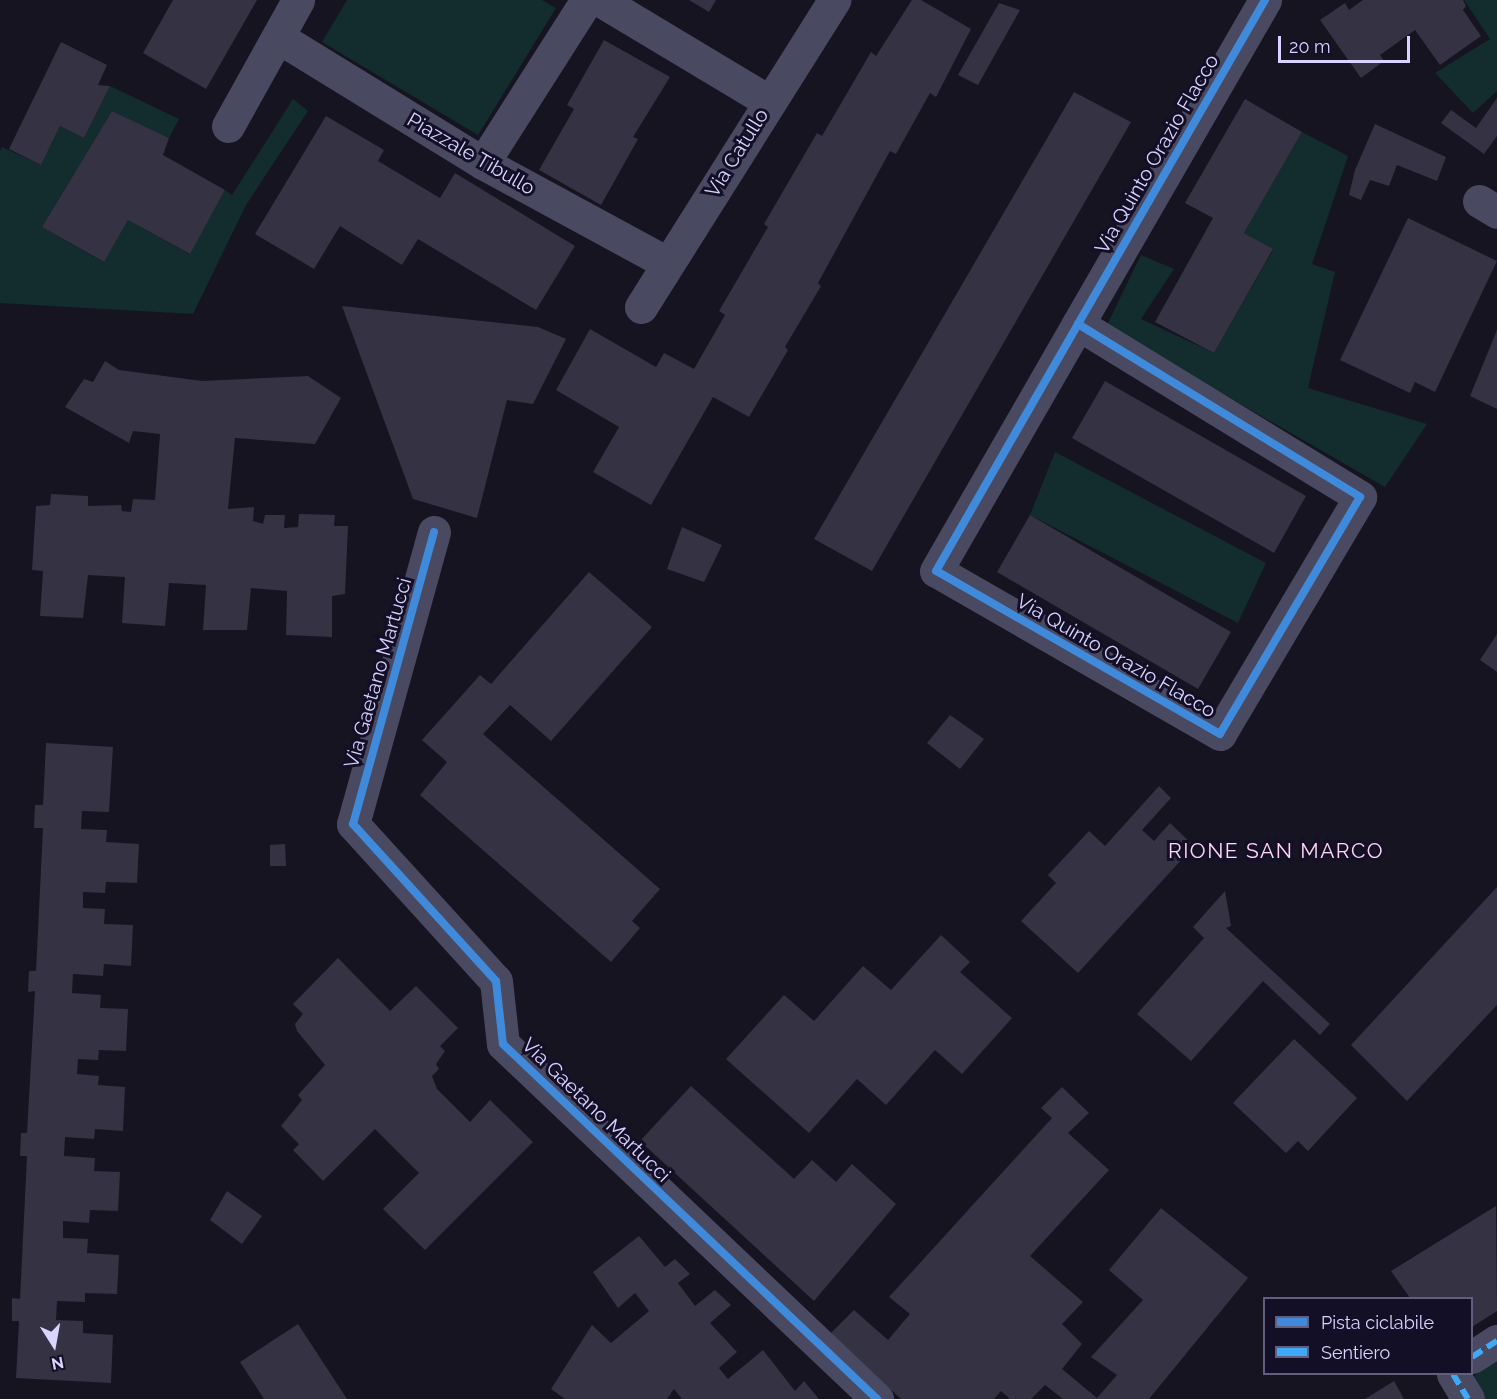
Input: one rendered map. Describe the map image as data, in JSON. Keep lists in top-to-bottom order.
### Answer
{
  "streets": {
    "street": [
      "Via Catullo",
      "Piazzale Tibullo",
      "Via Quinto Orazio Flacco",
      "Via Gaetano Martucci"
    ]
  },
  "crossings": [
    ["Via Catullo", "Piazzale Tibullo"]
  ],
  "districts": ["RIONE SAN MARCO"],
  "legend": ["Pista ciclabile", "Sentiero"],
  "scale_bar": "20 m",
  "north": "bottom"
}
